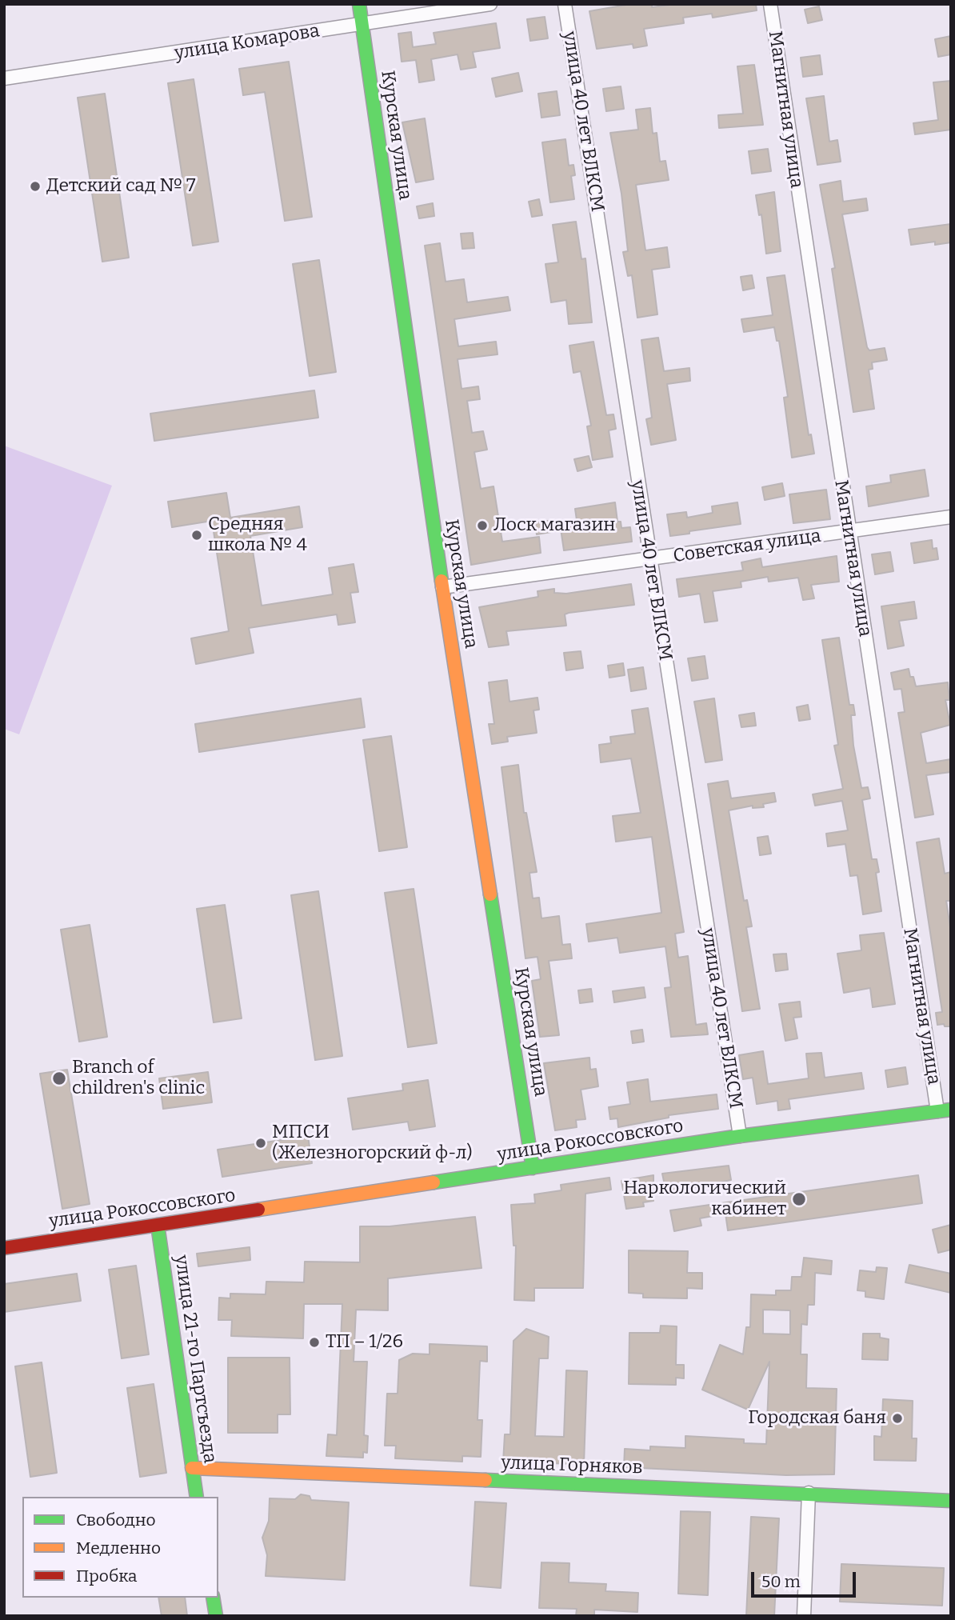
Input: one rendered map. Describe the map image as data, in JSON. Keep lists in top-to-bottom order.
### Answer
{
  "streets": {
    "main road": [
      "Курская улица",
      "улица Рокоссовского",
      "улица 21-го Партсъезда",
      "улица Горняков"
    ],
    "street": [
      "улица Комарова",
      "Магнитная улица",
      "улица 40 лет ВЛКСМ",
      "Советская улица"
    ]
  },
  "crossings": [
    ["улица Комарова", "Курская улица"],
    ["Магнитная улица", "Советская улица"],
    ["Магнитная улица", "улица Рокоссовского"],
    ["улица 40 лет ВЛКСМ", "Советская улица"],
    ["улица 40 лет ВЛКСМ", "улица Рокоссовского"],
    ["Курская улица", "Советская улица"],
    ["Курская улица", "улица Рокоссовского"],
    ["улица Рокоссовского", "улица 21-го Партсъезда"],
    ["улица 21-го Партсъезда", "улица Горняков"]
  ],
  "places": [
    "Детский сад № 7",
    "Лоск магазин",
    "Средняя школа № 4",
    "Branch of children's clinic",
    "МПСИ (Железногорский ф-л)",
    "Наркологический кабинет",
    "ТП – 1/26",
    "Городская баня"
  ],
  "legend": ["Свободно", "Медленно", "Пробка"],
  "scale_bar": "50 m"
}
